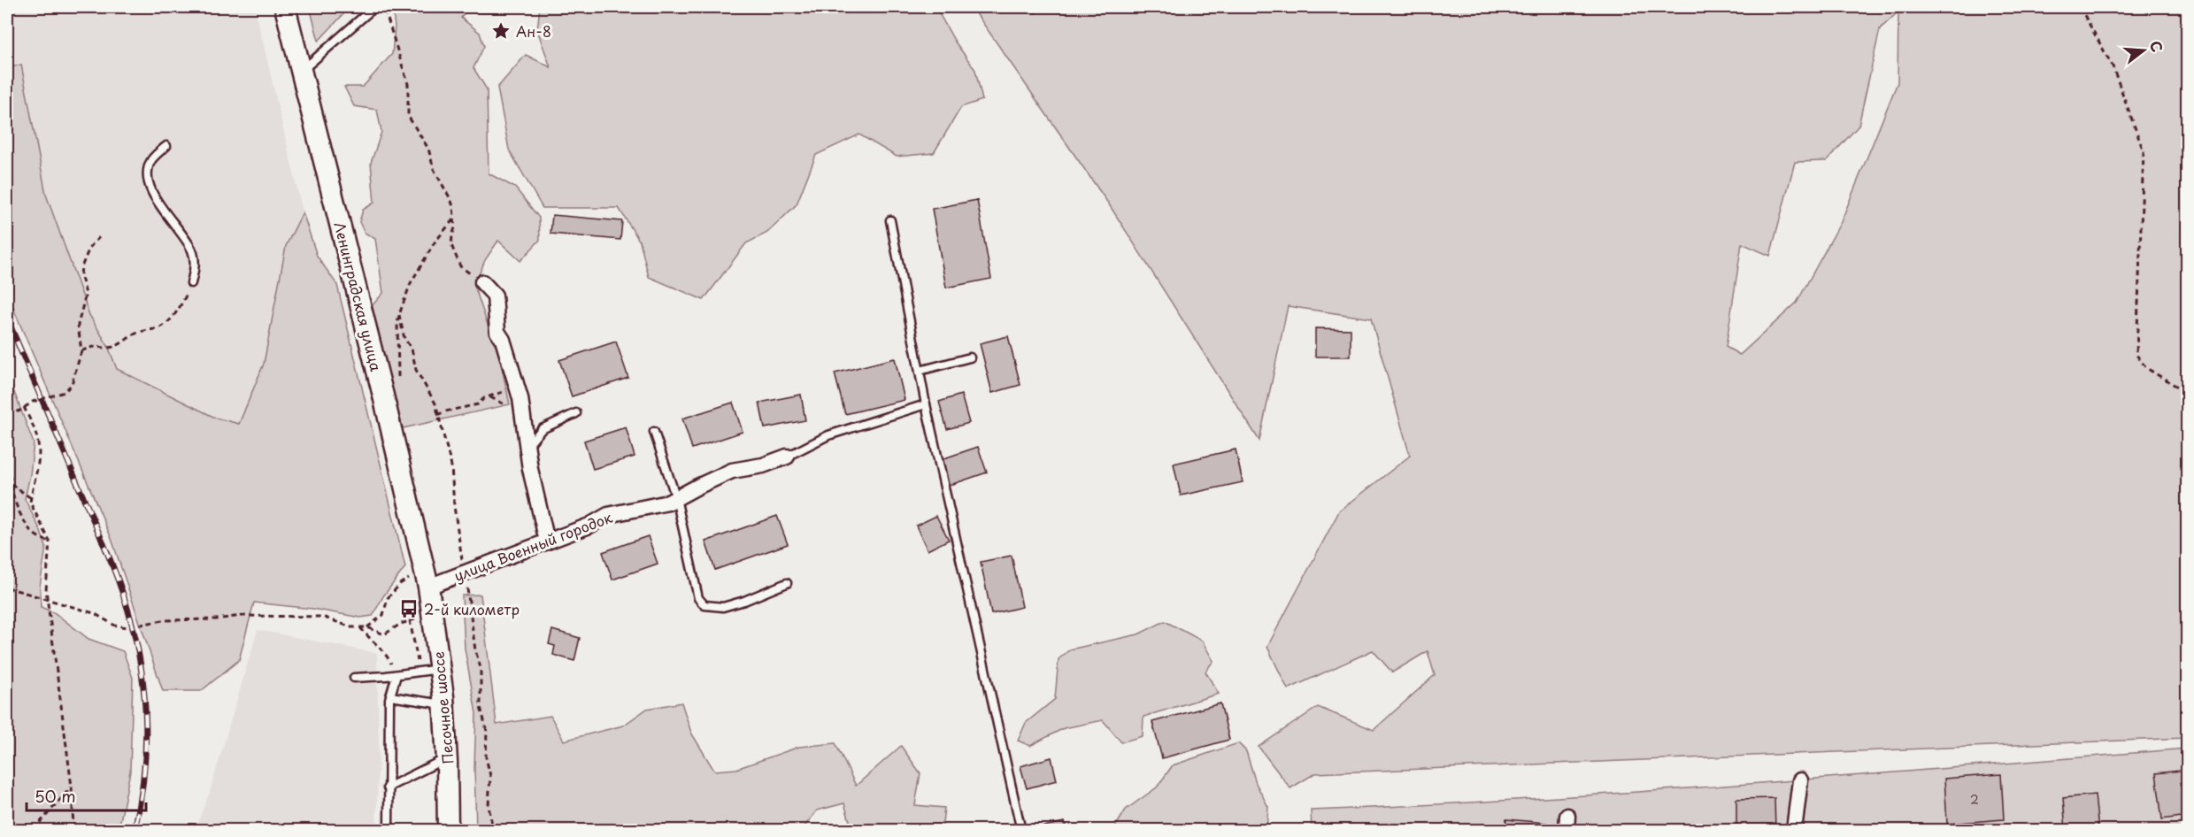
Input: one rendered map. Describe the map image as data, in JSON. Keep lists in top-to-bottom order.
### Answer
{
  "streets": {
    "main road": ["Ленинградская улица", "Песочное шоссе"],
    "street": ["улица Военный городок"]
  },
  "crossings": [
    ["Ленинградская улица", "улица Военный городок"],
    ["Ленинградская улица", "Песочное шоссе"],
    ["улица Военный городок", "Песочное шоссе"]
  ],
  "places": {
    "place": ["Ан-8"],
    "bus stop": ["2-й километр"]
  },
  "house_numbers": ["2"],
  "scale_bar": "50 m",
  "north": "right"
}
